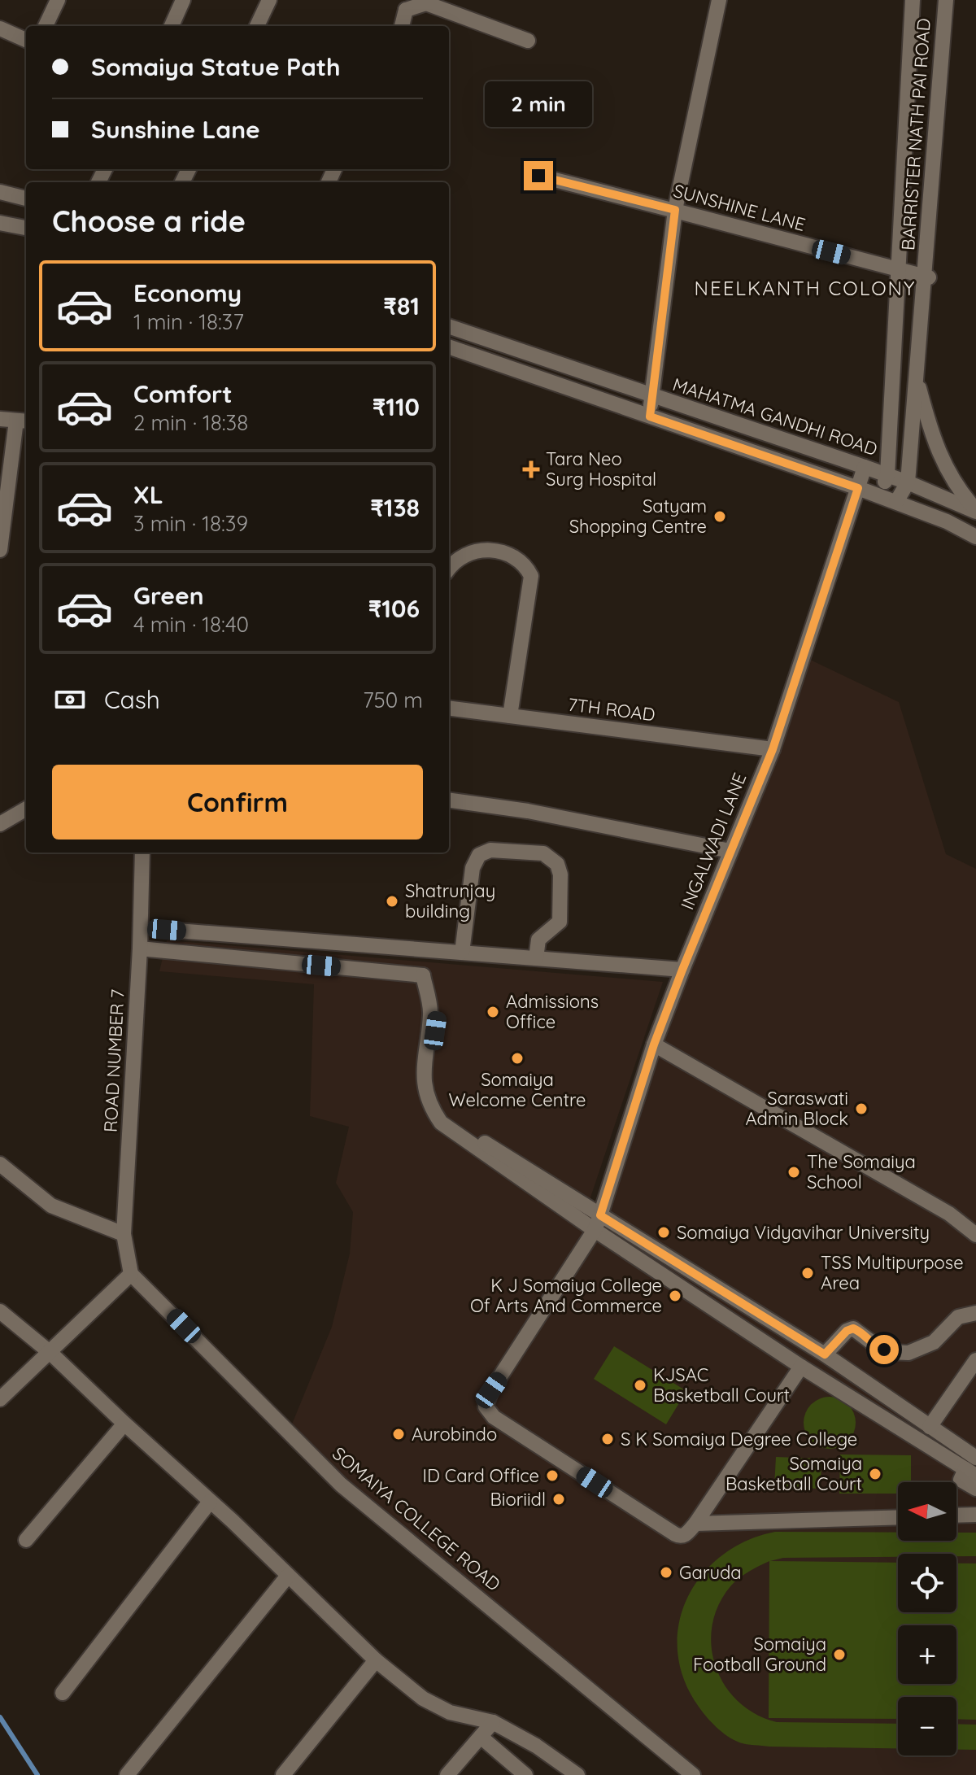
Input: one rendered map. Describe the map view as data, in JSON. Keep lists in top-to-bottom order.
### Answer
{
  "streets": {
    "street": [
      "BARRISTER NATH PAI ROAD",
      "SUNSHINE LANE",
      "MAHATMA GANDHI ROAD",
      "7TH ROAD",
      "INGALWADI LANE",
      "ROAD NUMBER 7",
      "SOMAIYA COLLEGE ROAD"
    ]
  },
  "crossings": [
    ["BARRISTER NATH PAI ROAD", "SUNSHINE LANE"],
    ["BARRISTER NATH PAI ROAD", "MAHATMA GANDHI ROAD"],
    ["MAHATMA GANDHI ROAD", "INGALWADI LANE"],
    ["7TH ROAD", "INGALWADI LANE"],
    ["ROAD NUMBER 7", "SOMAIYA COLLEGE ROAD"]
  ],
  "districts": ["NEELKANTH COLONY"],
  "places": {
    "health": ["Tara Neo Surg Hospital"],
    "other": [
      "Satyam Shopping Centre",
      "Shatrunjay building",
      "Admissions Office",
      "Somaiya Welcome Centre",
      "Saraswati Admin Block",
      "The Somaiya School",
      "Somaiya Vidyavihar University",
      "TSS Multipurpose Area",
      "K J Somaiya College Of Arts And Commerce",
      "KJSAC Basketball Court",
      "Aurobindo",
      "S K Somaiya Degree College",
      "Somaiya Basketball Court",
      "ID Card Office",
      "Bioriidl",
      "Garuda",
      "Somaiya Football Ground"
    ]
  },
  "north": "left",
  "page": {
    "banner": ["Somaiya Statue Path", "Sunshine Lane"],
    "bubble": "2 min",
    "heading": "Choose a ride",
    "list": [
      {
        "name": "Economy",
        "note": "1 min · 18:37",
        "value": "₹81"
      },
      {
        "name": "Comfort",
        "note": "2 min · 18:38",
        "value": "₹110"
      },
      {
        "name": "XL",
        "note": "3 min · 18:39",
        "value": "₹138"
      },
      {
        "name": "Green",
        "note": "4 min · 18:40",
        "value": "₹106"
      }
    ],
    "pay": ["Cash", "750 m"],
    "buttons": "Confirm",
    "map_buttons": ["+", "−"]
  }
}
